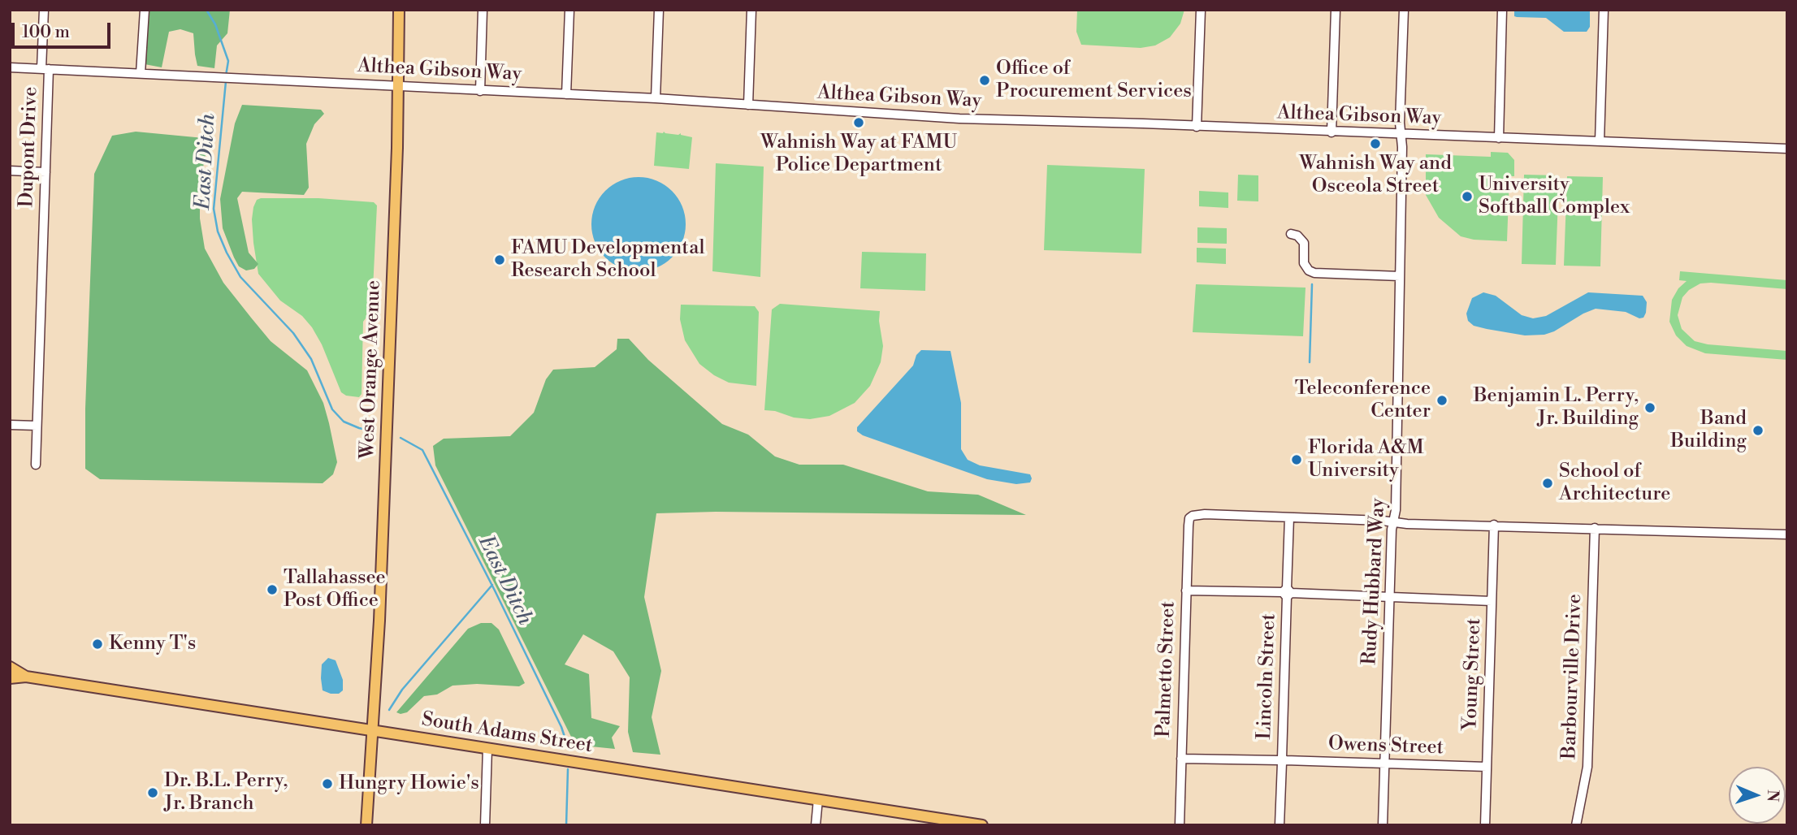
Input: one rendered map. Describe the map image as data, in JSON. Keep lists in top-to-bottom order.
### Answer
{
  "streets": {
    "main road": ["West Orange Avenue", "South Adams Street"],
    "street": [
      "Althea Gibson Way",
      "Dupont Drive",
      "Rudy Hubbard Way",
      "Palmetto Street",
      "Young Street",
      "Lincoln Street",
      "Barbourville Drive",
      "Owens Street"
    ]
  },
  "crossings": [
    ["Althea Gibson Way", "Dupont Drive"],
    ["Althea Gibson Way", "West Orange Avenue"],
    ["Althea Gibson Way", "Rudy Hubbard Way"],
    ["West Orange Avenue", "South Adams Street"],
    ["Rudy Hubbard Way", "Owens Street"],
    ["Palmetto Street", "Lincoln Street"],
    ["Palmetto Street", "Owens Street"],
    ["Young Street", "Owens Street"],
    ["Lincoln Street", "Owens Street"]
  ],
  "water": ["East Ditch"],
  "places": [
    "Office of Procurement Services",
    "Wahnish Way at FAMU Police Department",
    "Wahnish Way and Osceola Street",
    "University Softball Complex",
    "FAMU Developmental Research School",
    "Teleconference Center",
    "Benjamin L. Perry, Jr. Building",
    "Band Building",
    "Florida A&M University",
    "School of Architecture",
    "Tallahassee Post Office",
    "Kenny T's",
    "Hungry Howie's",
    "Dr. B.L. Perry, Jr. Branch"
  ],
  "scale_bar": "100 m",
  "north": "right"
}
